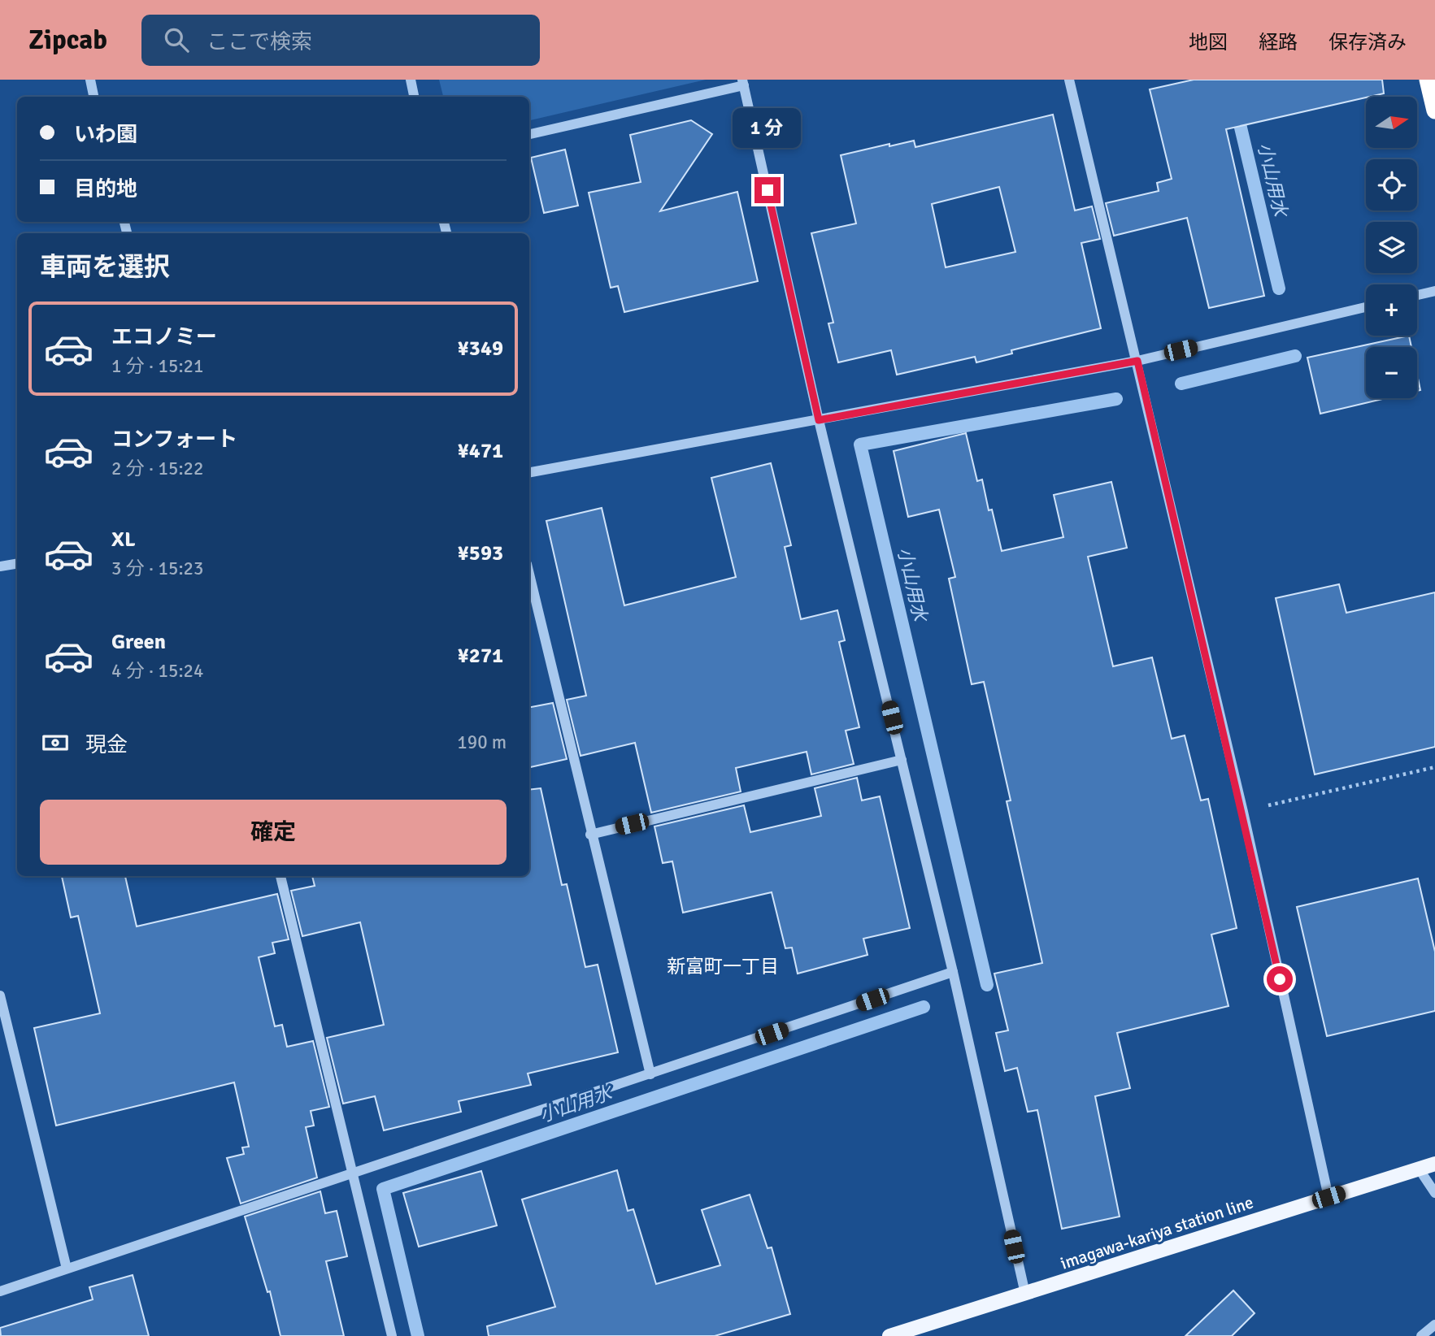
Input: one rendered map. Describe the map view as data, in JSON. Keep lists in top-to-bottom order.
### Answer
{
  "streets": {
    "main road": ["imagawa-kariya station line"]
  },
  "districts": ["新富町一丁目"],
  "water": ["小山用水"],
  "north": "right",
  "page": {
    "header": "Zipcab",
    "search": "ここで検索",
    "nav": ["地図", "経路", "保存済み"],
    "map_buttons": ["+", "−"],
    "banner": ["いわ園", "目的地"],
    "bubble": "1 分",
    "heading": "車両を選択",
    "list": [
      {
        "name": "エコノミー",
        "note": "1 分 · 15:21",
        "value": "¥349"
      },
      {
        "name": "コンフォート",
        "note": "2 分 · 15:22",
        "value": "¥471"
      },
      {
        "name": "XL",
        "note": "3 分 · 15:23",
        "value": "¥593"
      },
      {
        "name": "Green",
        "note": "4 分 · 15:24",
        "value": "¥271"
      }
    ],
    "pay": ["現金", "190 m"],
    "buttons": "確定"
  }
}
